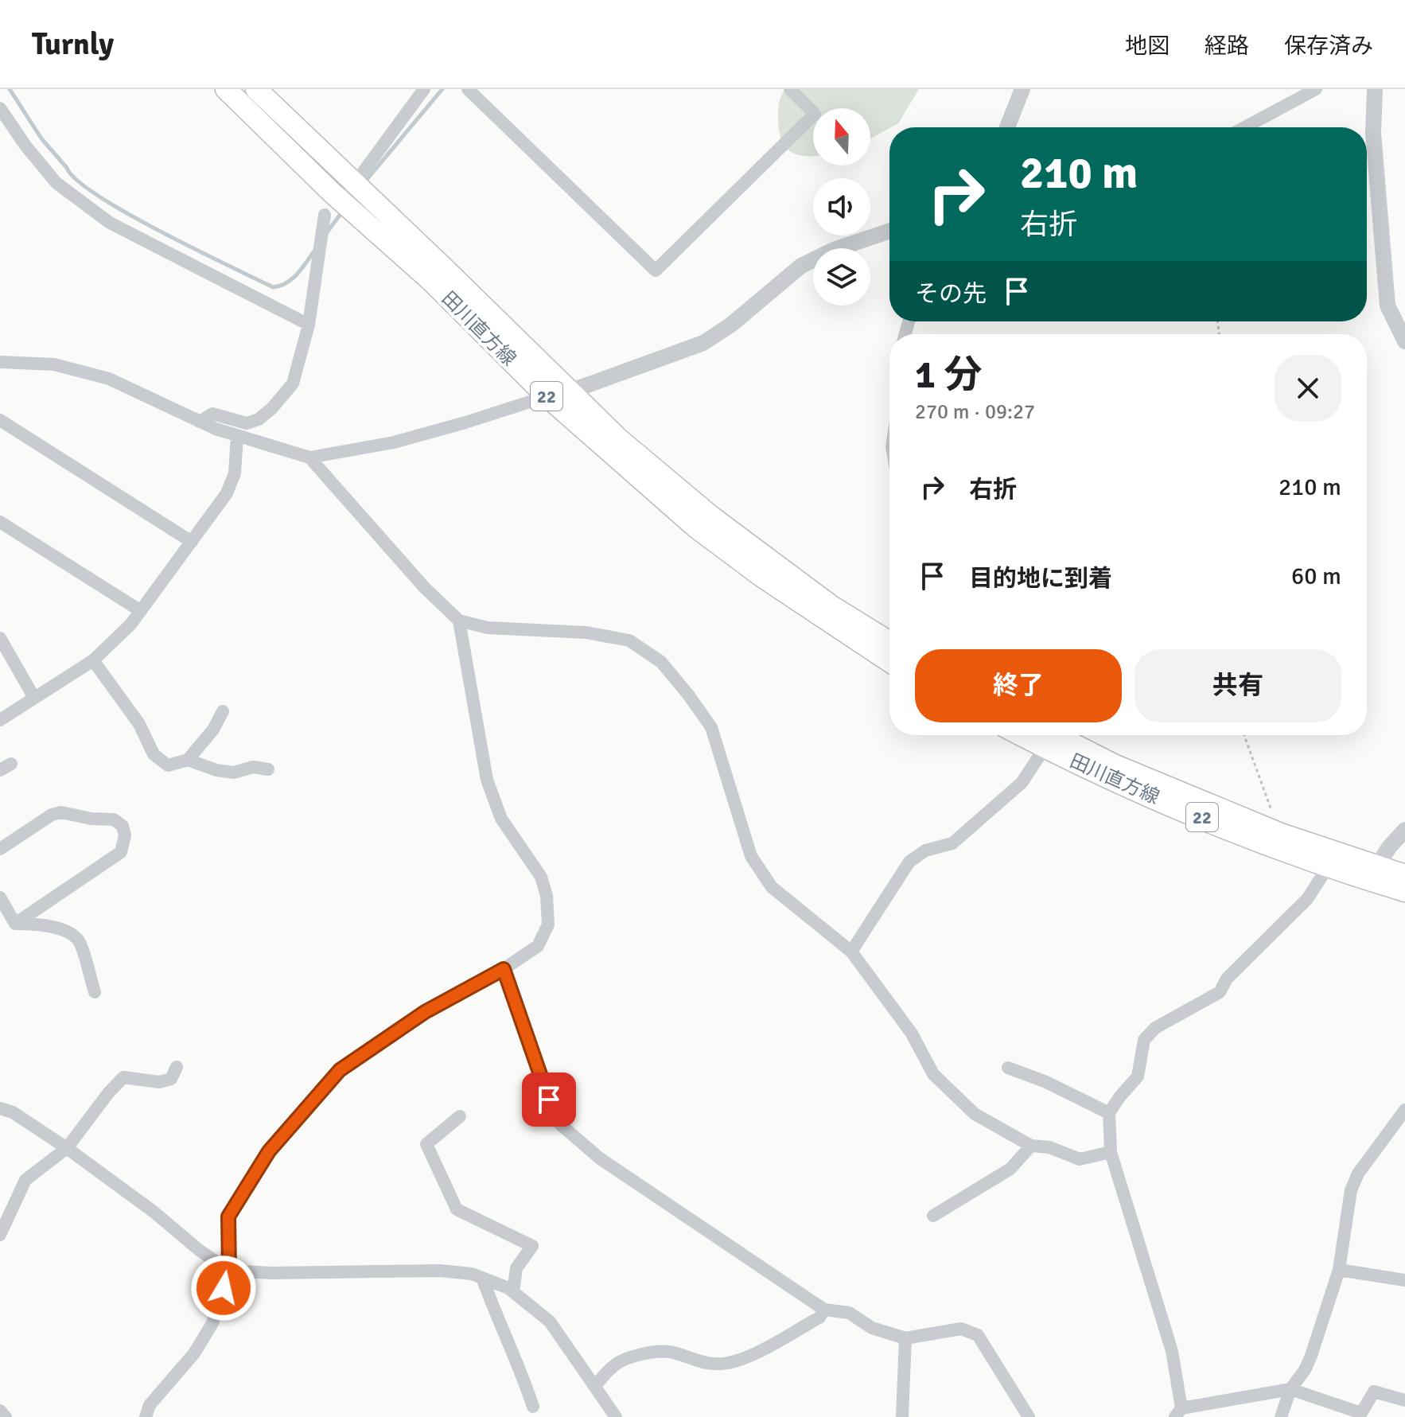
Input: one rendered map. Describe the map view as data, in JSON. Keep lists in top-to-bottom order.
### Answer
{
  "streets": {
    "main road": ["田川直方線", "22"]
  },
  "north": "top",
  "page": {
    "header": "Turnly",
    "nav": ["地図", "経路", "保存済み"],
    "turn": ["210 m", "右折"],
    "then": "その先",
    "heading": ["1 分", "270 m · 09:27"],
    "list": [
      {
        "name": "右折",
        "value": "210 m"
      },
      {
        "name": "目的地に到着",
        "value": "60 m"
      }
    ],
    "buttons": ["終了", "共有"]
  }
}
